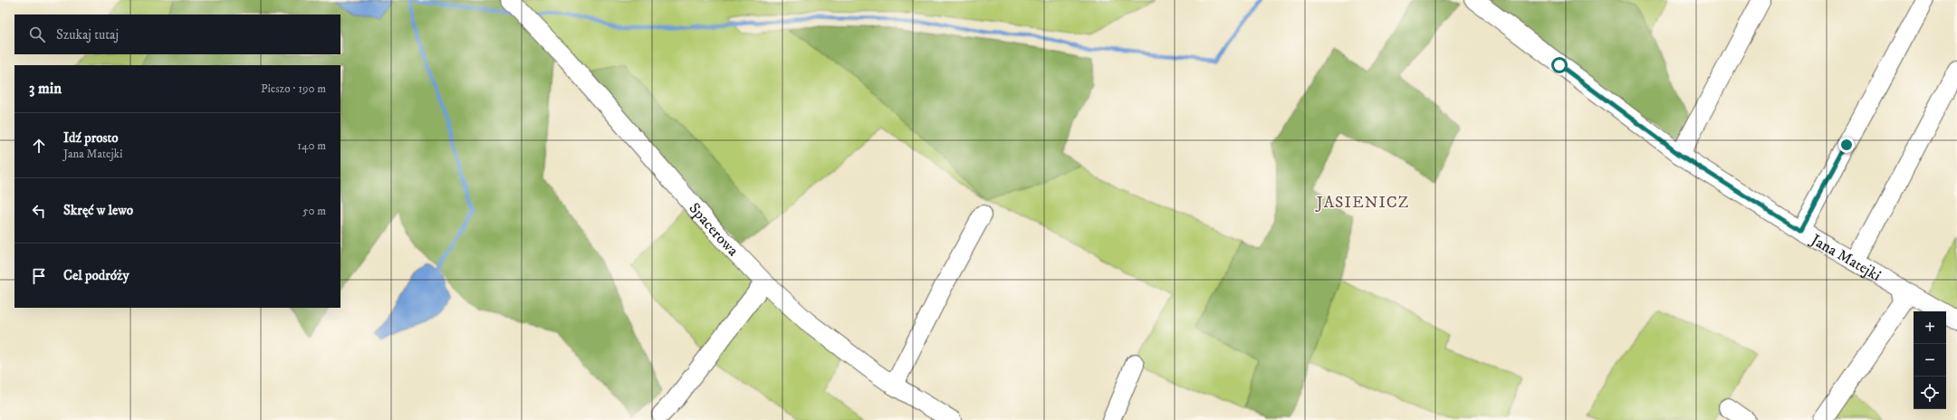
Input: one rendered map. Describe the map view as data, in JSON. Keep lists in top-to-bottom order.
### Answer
{
  "streets": {
    "street": ["Spacerowa", "Jana Matejki"]
  },
  "districts": ["JASIENICZ"],
  "page": {
    "search": "Szukaj tutaj",
    "heading": ["3 min", "Pieszo · 190 m"],
    "list": [
      ["Idź prosto", "Jana Matejki", "140 m"],
      ["Skręć w lewo", "50 m"],
      "Cel podróży"
    ],
    "map_buttons": ["+", "−"]
  }
}
